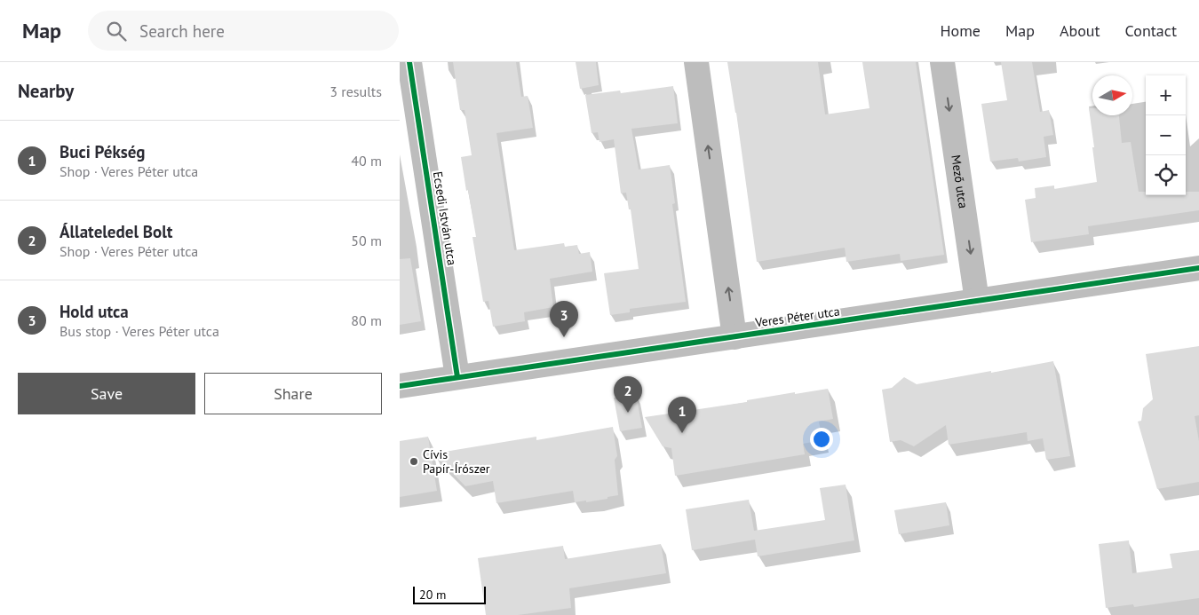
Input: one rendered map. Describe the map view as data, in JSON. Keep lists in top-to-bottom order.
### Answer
{
  "streets": {
    "street": ["Mező utca", "Ecsedi István utca", "Veres Péter utca"]
  },
  "crossings": [
    ["Mező utca", "Veres Péter utca"],
    ["Ecsedi István utca", "Veres Péter utca"]
  ],
  "one_way": ["Mező utca"],
  "places": ["Cívis Papír-Írószer"],
  "scale_bar": "20 m",
  "north": "right",
  "page": {
    "header": "Map",
    "search": "Search here",
    "nav": [
      "Home",
      "Map",
      "About",
      "Contact"
    ],
    "heading": ["Nearby", "3 results"],
    "map_buttons": ["+", "−"],
    "list": [
      {
        "mark": "1",
        "name": "Buci Pékség",
        "note": "Shop · Veres Péter utca",
        "value": "40 m"
      },
      {
        "mark": "2",
        "name": "Állateledel Bolt",
        "note": "Shop · Veres Péter utca",
        "value": "50 m"
      },
      {
        "mark": "3",
        "name": "Hold utca",
        "note": "Bus stop · Veres Péter utca",
        "value": "80 m"
      }
    ],
    "pins": ["3", "2", "1"],
    "buttons": ["Save", "Share"],
    "scale": "20 m"
  }
}
